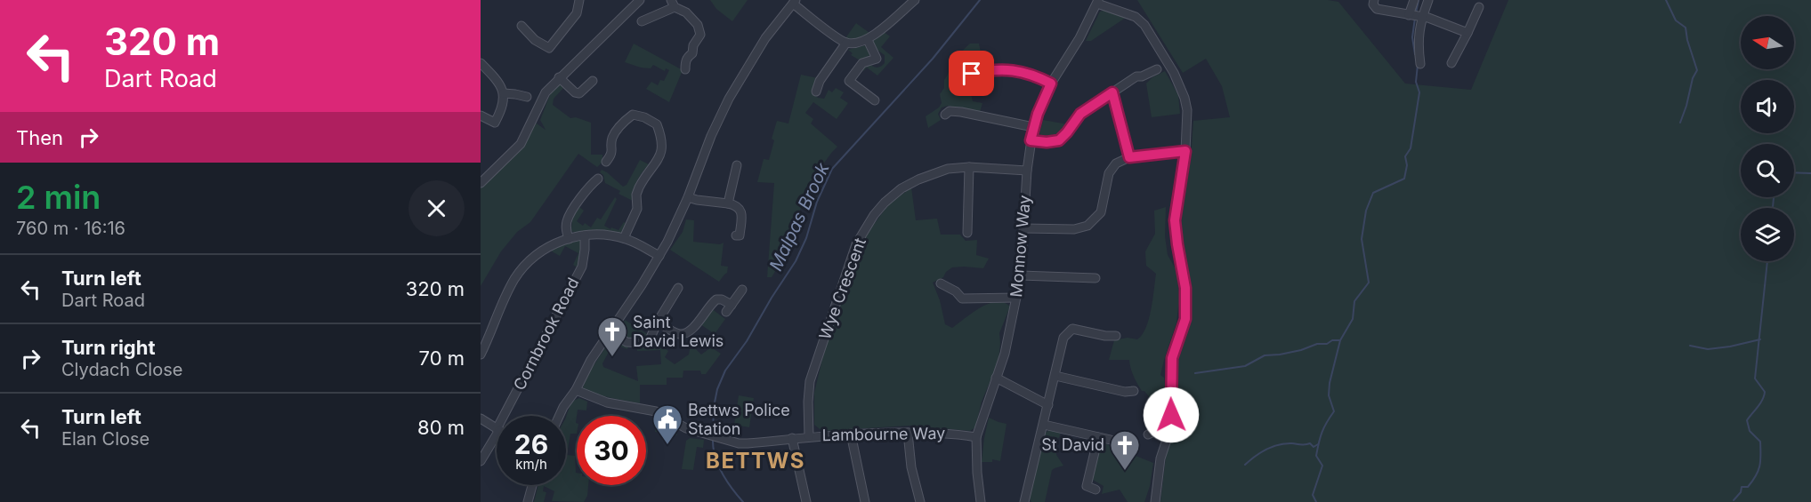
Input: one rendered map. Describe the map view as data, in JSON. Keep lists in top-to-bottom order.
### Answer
{
  "streets": {
    "street": [
      "Monnow Way",
      "Wye Crescent",
      "Cornbrook Road",
      "Lambourne Way"
    ]
  },
  "crossings": [
    ["Monnow Way", "Wye Crescent"],
    ["Monnow Way", "Lambourne Way"],
    ["Wye Crescent", "Lambourne Way"]
  ],
  "districts": ["BETTWS"],
  "water": ["Malpas Brook"],
  "places": {
    "church": ["Saint David Lewis", "St David"],
    "public building": ["Bettws Police Station"]
  },
  "north": "left",
  "page": {
    "turn": ["320 m", "Dart Road"],
    "then": "Then",
    "heading": ["2 min", "760 m · 16:16"],
    "list": [
      {
        "name": "Turn left",
        "note": "Dart Road",
        "value": "320 m"
      },
      {
        "name": "Turn right",
        "note": "Clydach Close",
        "value": "70 m"
      },
      {
        "name": "Turn left",
        "note": "Elan Close",
        "value": "80 m"
      }
    ],
    "speed": "26 km/h",
    "limit": "30"
  }
}
